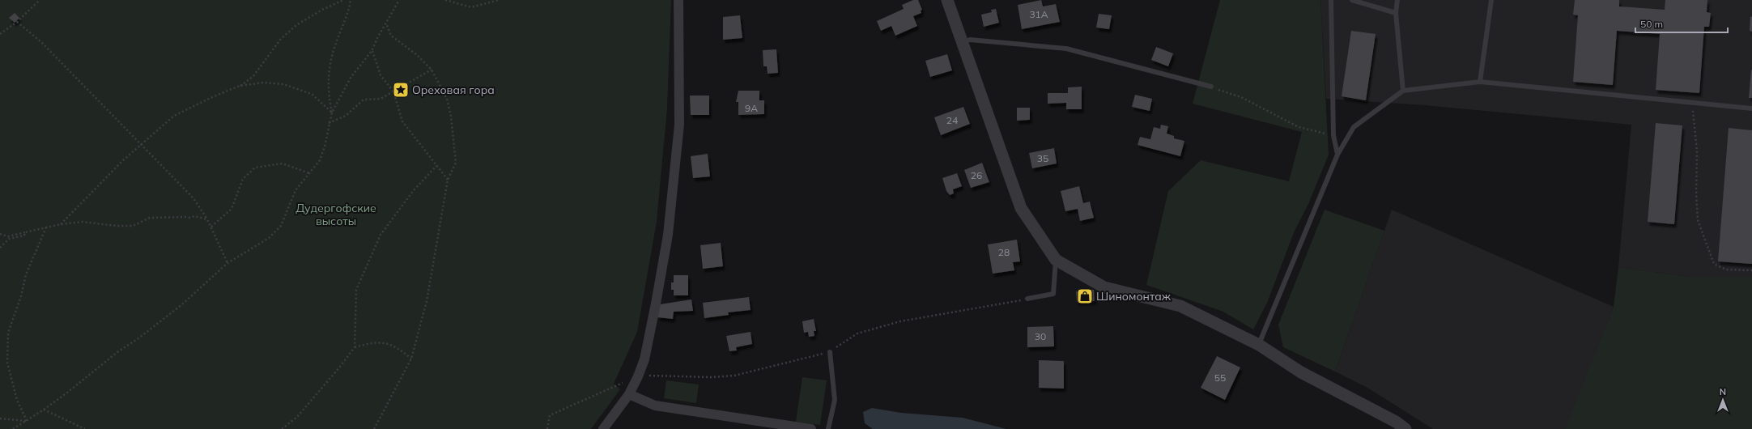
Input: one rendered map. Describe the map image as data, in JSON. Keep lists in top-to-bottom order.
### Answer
{
  "parks": ["Дудергофские высоты"],
  "places": {
    "place": ["Ореховая гора"],
    "shop": ["Шиномонтаж"]
  },
  "house_numbers": [
    "31А",
    "9А",
    "24",
    "35",
    "26",
    "28",
    "30",
    "55"
  ],
  "scale_bar": "50 m",
  "north": "top"
}
